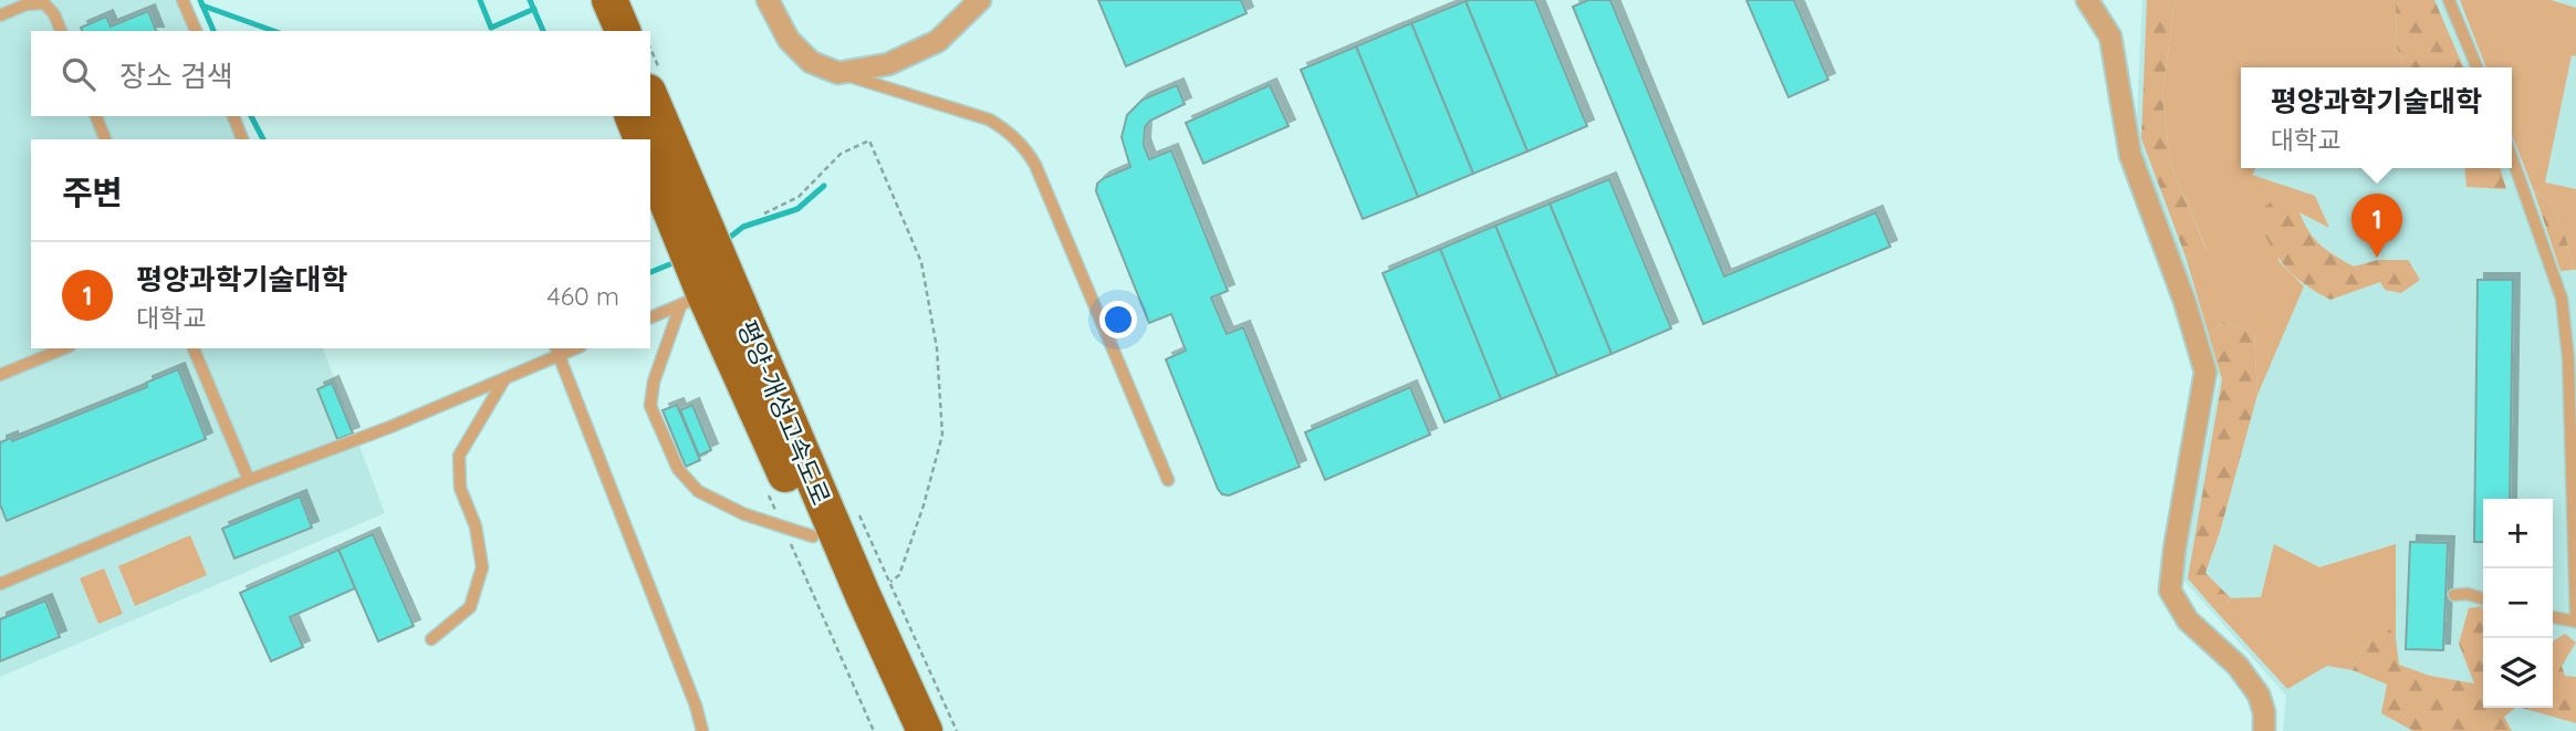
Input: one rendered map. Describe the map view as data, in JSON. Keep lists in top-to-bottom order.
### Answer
{
  "streets": {
    "highway": ["평양-개성고속도로"]
  },
  "page": {
    "search": "장소 검색",
    "popup": ["평양과학기술대학", "대학교"],
    "heading": "주변",
    "pins": "1",
    "list": [
      {
        "mark": "1",
        "name": "평양과학기술대학",
        "note": "대학교",
        "value": "460 m"
      }
    ],
    "map_buttons": ["+", "−"]
  }
}
